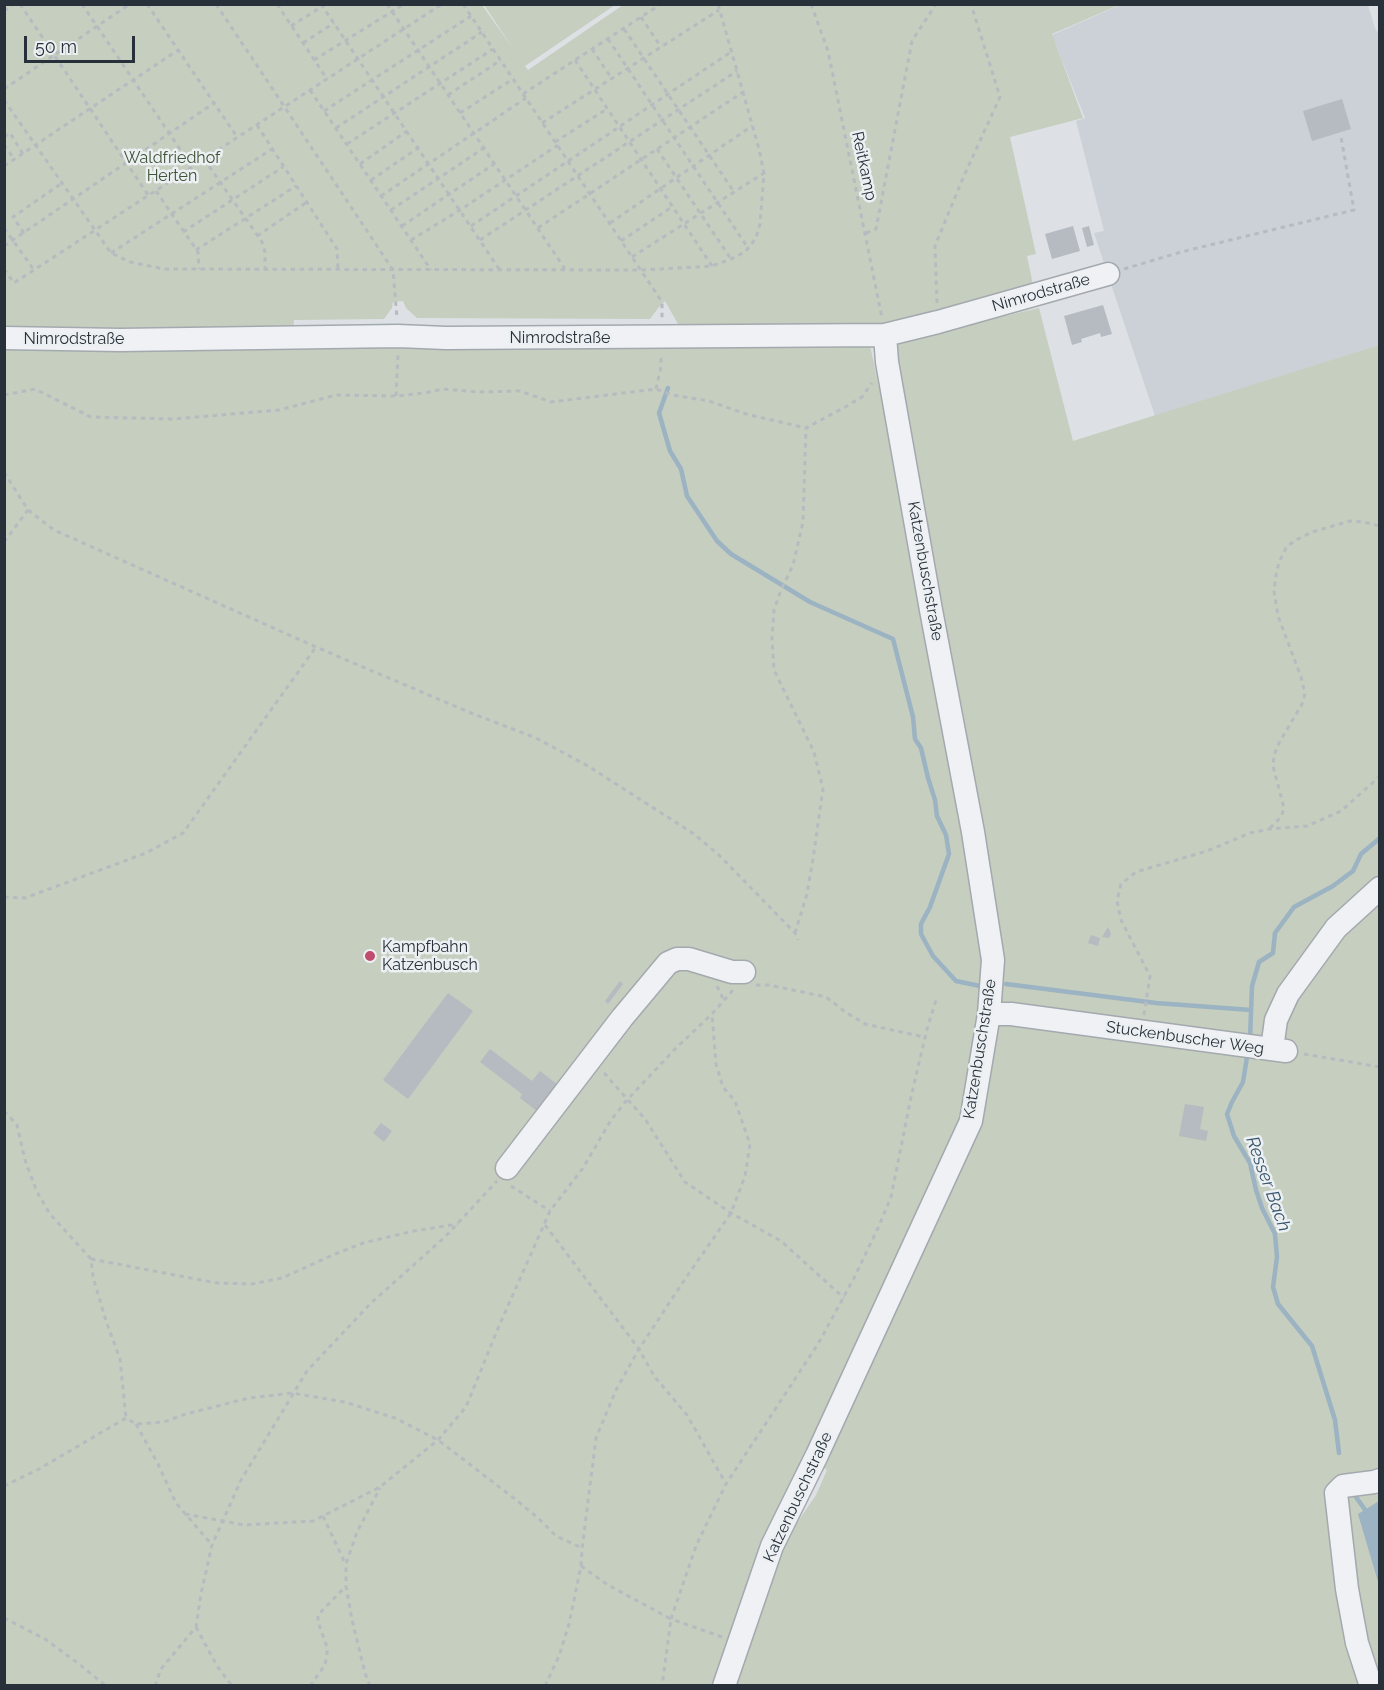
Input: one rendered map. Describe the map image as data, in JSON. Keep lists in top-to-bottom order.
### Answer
{
  "streets": {
    "street": ["Nimrodstraße", "Katzenbuschstraße", "Stuckenbuscher Weg"],
    "path": ["Reitkamp"]
  },
  "crossings": [
    ["Reitkamp", "Nimrodstraße"],
    ["Reitkamp", "Katzenbuschstraße"],
    ["Nimrodstraße", "Katzenbuschstraße"],
    ["Katzenbuschstraße", "Stuckenbuscher Weg"]
  ],
  "water": ["Resser Bach"],
  "parks": ["Waldfriedhof Herten"],
  "places": ["Kampfbahn Katzenbusch"],
  "scale_bar": "50 m"
}
